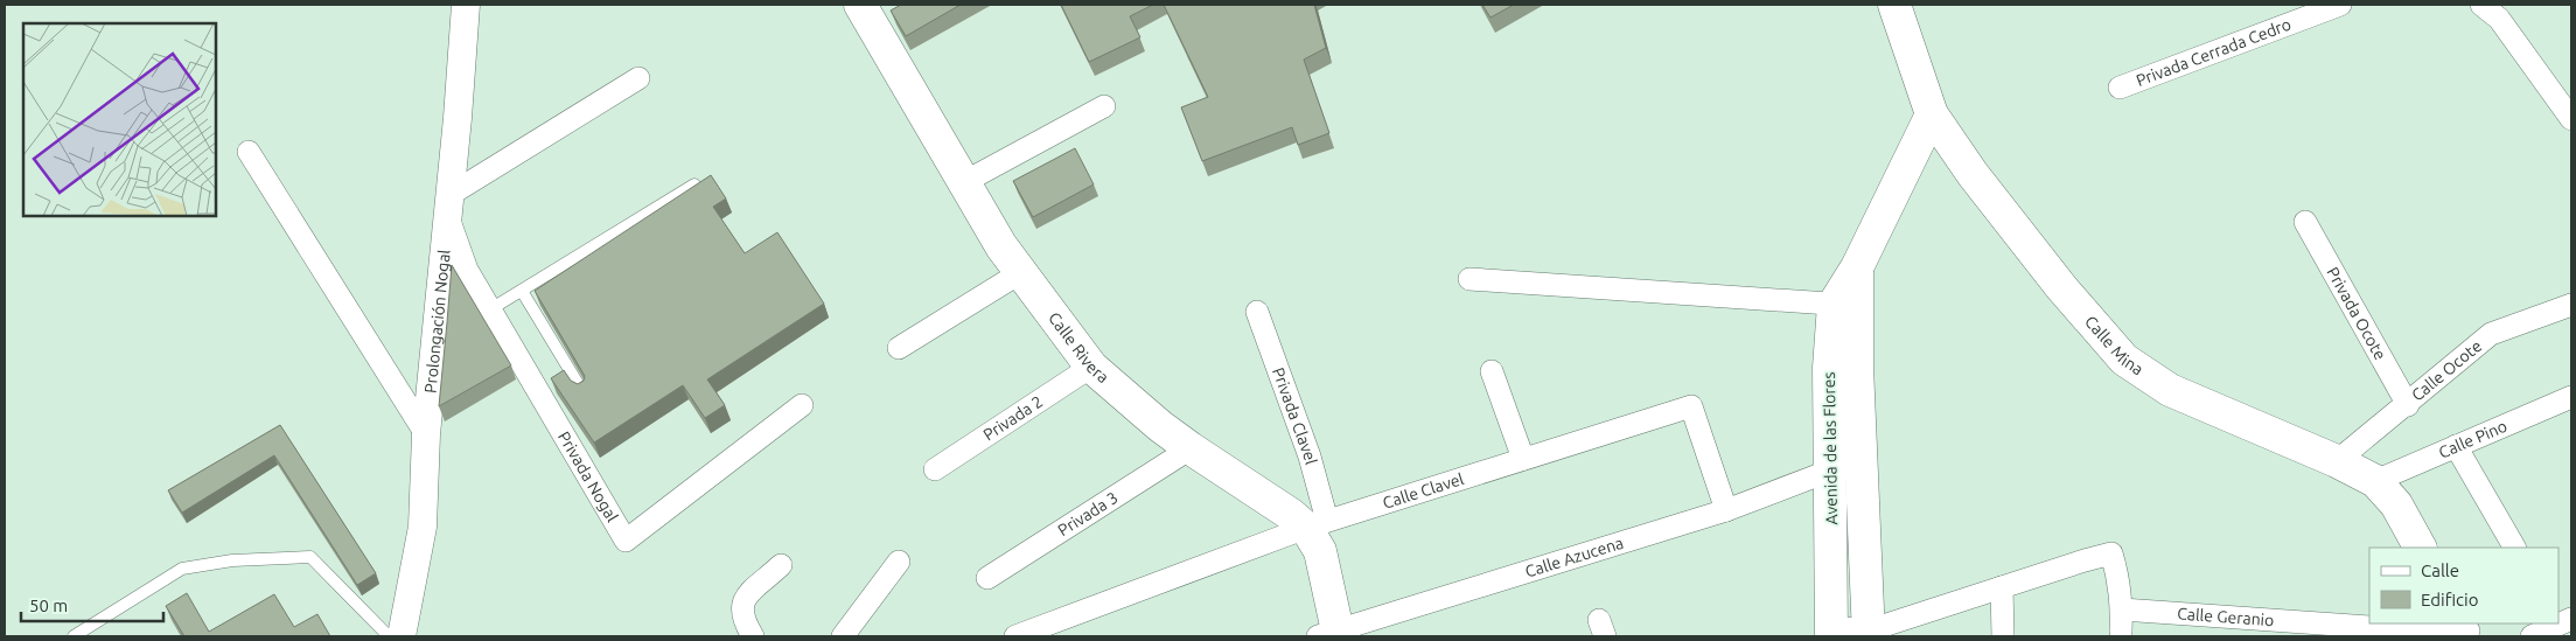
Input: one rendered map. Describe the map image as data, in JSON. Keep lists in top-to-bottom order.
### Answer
{
  "streets": {
    "main road": ["Calle Mina", "Calle Rivera", "Avenida de las Flores"],
    "street": [
      "Privada Cerrada Cedro",
      "Privada Ocote",
      "Prolongación Nogal",
      "Calle Ocote",
      "Privada Clavel",
      "Privada 2",
      "Calle Pino",
      "Privada Nogal",
      "Calle Clavel",
      "Privada 3",
      "Calle Azucena",
      "Calle Geranio"
    ]
  },
  "crossings": [
    ["Privada Ocote", "Calle Ocote"],
    ["Prolongación Nogal", "Privada Nogal"],
    ["Calle Mina", "Calle Ocote"],
    ["Calle Mina", "Calle Pino"],
    ["Calle Mina", "Avenida de las Flores"],
    ["Calle Rivera", "Privada Clavel"],
    ["Calle Rivera", "Privada 2"],
    ["Calle Rivera", "Calle Clavel"],
    ["Calle Rivera", "Privada 3"],
    ["Calle Rivera", "Calle Azucena"],
    ["Privada Clavel", "Calle Clavel"],
    ["Avenida de las Flores", "Calle Azucena"],
    ["Calle Clavel", "Calle Azucena"]
  ],
  "legend": ["Calle", "Edificio"],
  "scale_bar": "50 m"
}
